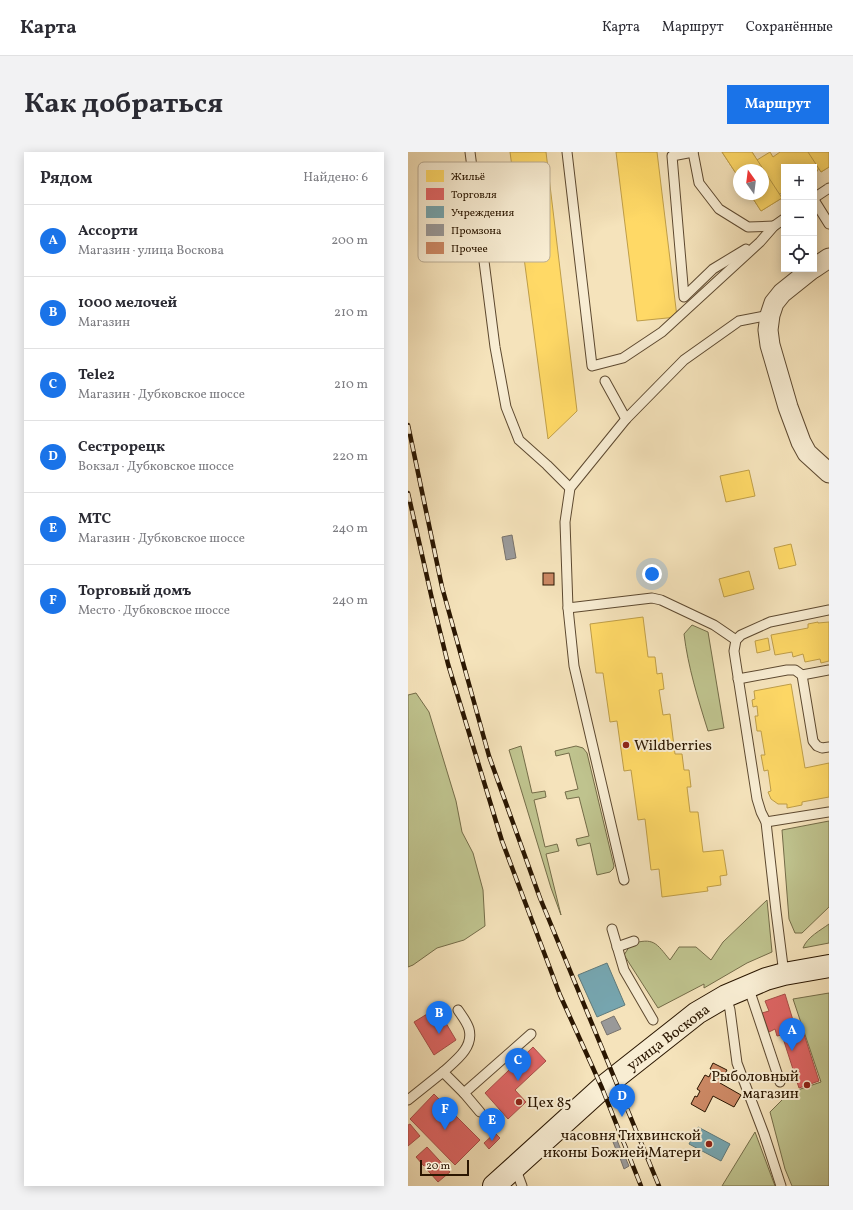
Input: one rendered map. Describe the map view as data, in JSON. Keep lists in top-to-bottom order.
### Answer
{
  "streets": {
    "main road": ["улица Воскова"]
  },
  "places": [
    "Wildberries",
    "Рыболовный магазин",
    "Цех 85",
    "часовня Тихвинской иконы Божией Матери"
  ],
  "legend": [
    "Жильё",
    "Торговля",
    "Учреждения",
    "Промзона",
    "Прочее"
  ],
  "scale_bar": "20 m",
  "north": "top",
  "page": {
    "header": "Карта",
    "nav": ["Карта", "Маршрут", "Сохранённые"],
    "title": "Как добраться",
    "buttons": "Маршрут",
    "heading": ["Рядом", "Найдено: 6"],
    "map_buttons": ["+", "−"],
    "list": [
      {
        "mark": "A",
        "name": "Ассорти",
        "note": "Магазин · улица Воскова",
        "value": "200 m"
      },
      {
        "mark": "B",
        "name": "1000 мелочей",
        "note": "Магазин",
        "value": "210 m"
      },
      {
        "mark": "C",
        "name": "Tele2",
        "note": "Магазин · Дубковское шоссе",
        "value": "210 m"
      },
      {
        "mark": "D",
        "name": "Сестрорецк",
        "note": "Вокзал · Дубковское шоссе",
        "value": "220 m"
      },
      {
        "mark": "E",
        "name": "МТС",
        "note": "Магазин · Дубковское шоссе",
        "value": "240 m"
      },
      {
        "mark": "F",
        "name": "Торговый домъ",
        "note": "Место · Дубковское шоссе",
        "value": "240 m"
      }
    ],
    "pins": [
      "B",
      "A",
      "C",
      "D",
      "F",
      "E"
    ],
    "scale": "20 m"
  }
}
